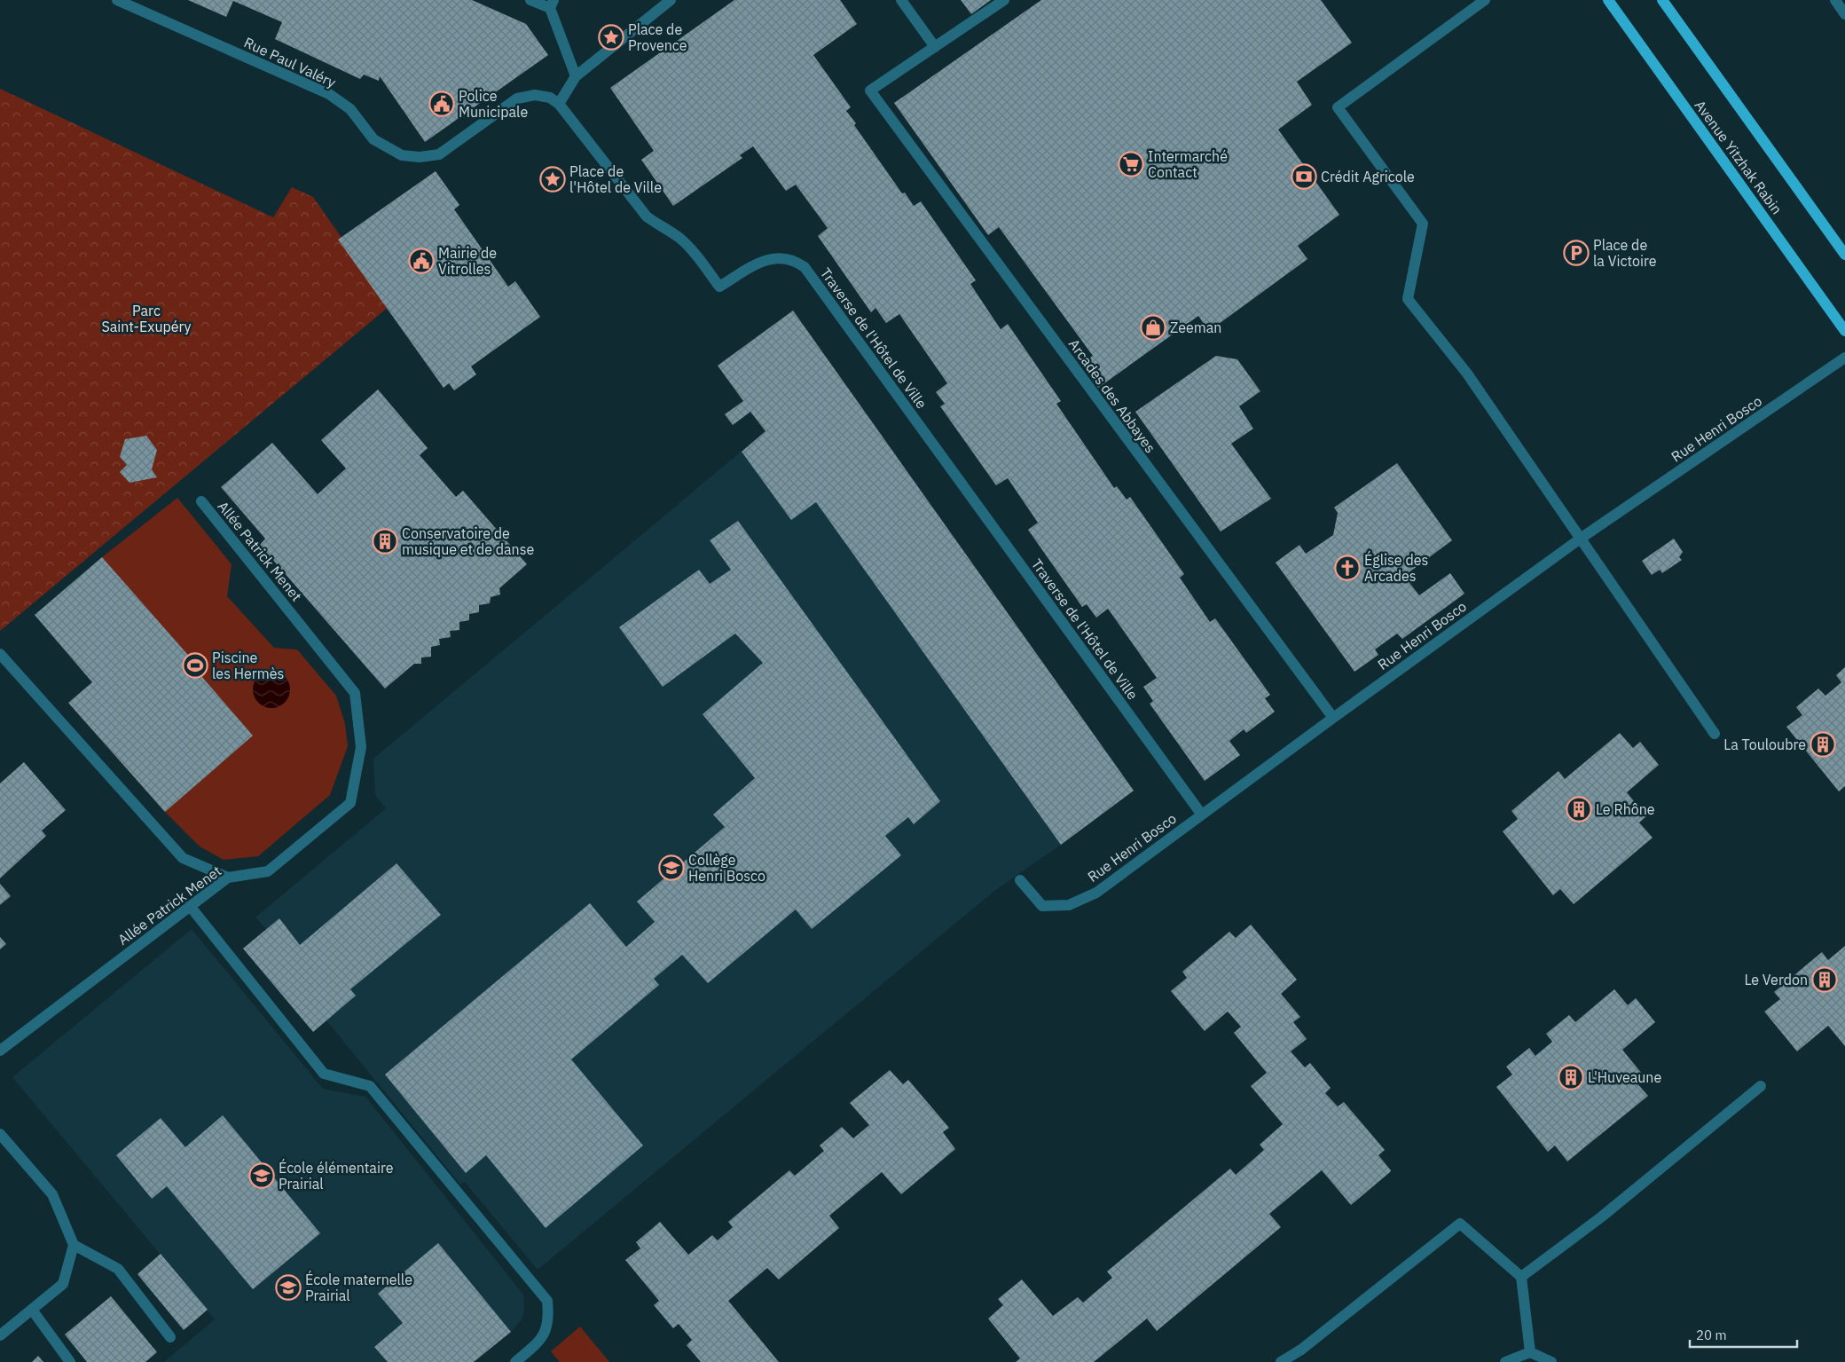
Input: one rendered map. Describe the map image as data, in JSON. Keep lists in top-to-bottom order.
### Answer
{
  "streets": {
    "main road": ["Avenue Yitzhak Rabin"],
    "street": [
      "Rue Paul Valéry",
      "Traverse de l'Hôtel de Ville",
      "Arcades des Abbayes",
      "Rue Henri Bosco",
      "Allée Patrick Menet"
    ]
  },
  "crossings": [
    ["Rue Paul Valéry", "Traverse de l'Hôtel de Ville"],
    ["Traverse de l'Hôtel de Ville", "Rue Henri Bosco"],
    ["Arcades des Abbayes", "Rue Henri Bosco"]
  ],
  "parks": ["Parc Saint-Exupéry"],
  "places": {
    "place": ["Place de Provence", "Place de l'Hôtel de Ville"],
    "public building": ["Police Municipale", "Mairie de Vitrolles"],
    "supermarket": ["Intermarché Contact"],
    "bank": ["Crédit Agricole"],
    "parking": ["Place de la Victoire"],
    "shop": ["Zeeman"],
    "building": [
      "Conservatoire de musique et de danse",
      "La Touloubre",
      "Le Rhône",
      "Le Verdon",
      "L'Huveaune"
    ],
    "church": ["Église des Arcades"],
    "sports": ["Piscine les Hermès"],
    "school or university": ["Collège Henri Bosco", "École élémentaire Prairial", "École maternelle Prairial"]
  },
  "scale_bar": "20 m"
}
